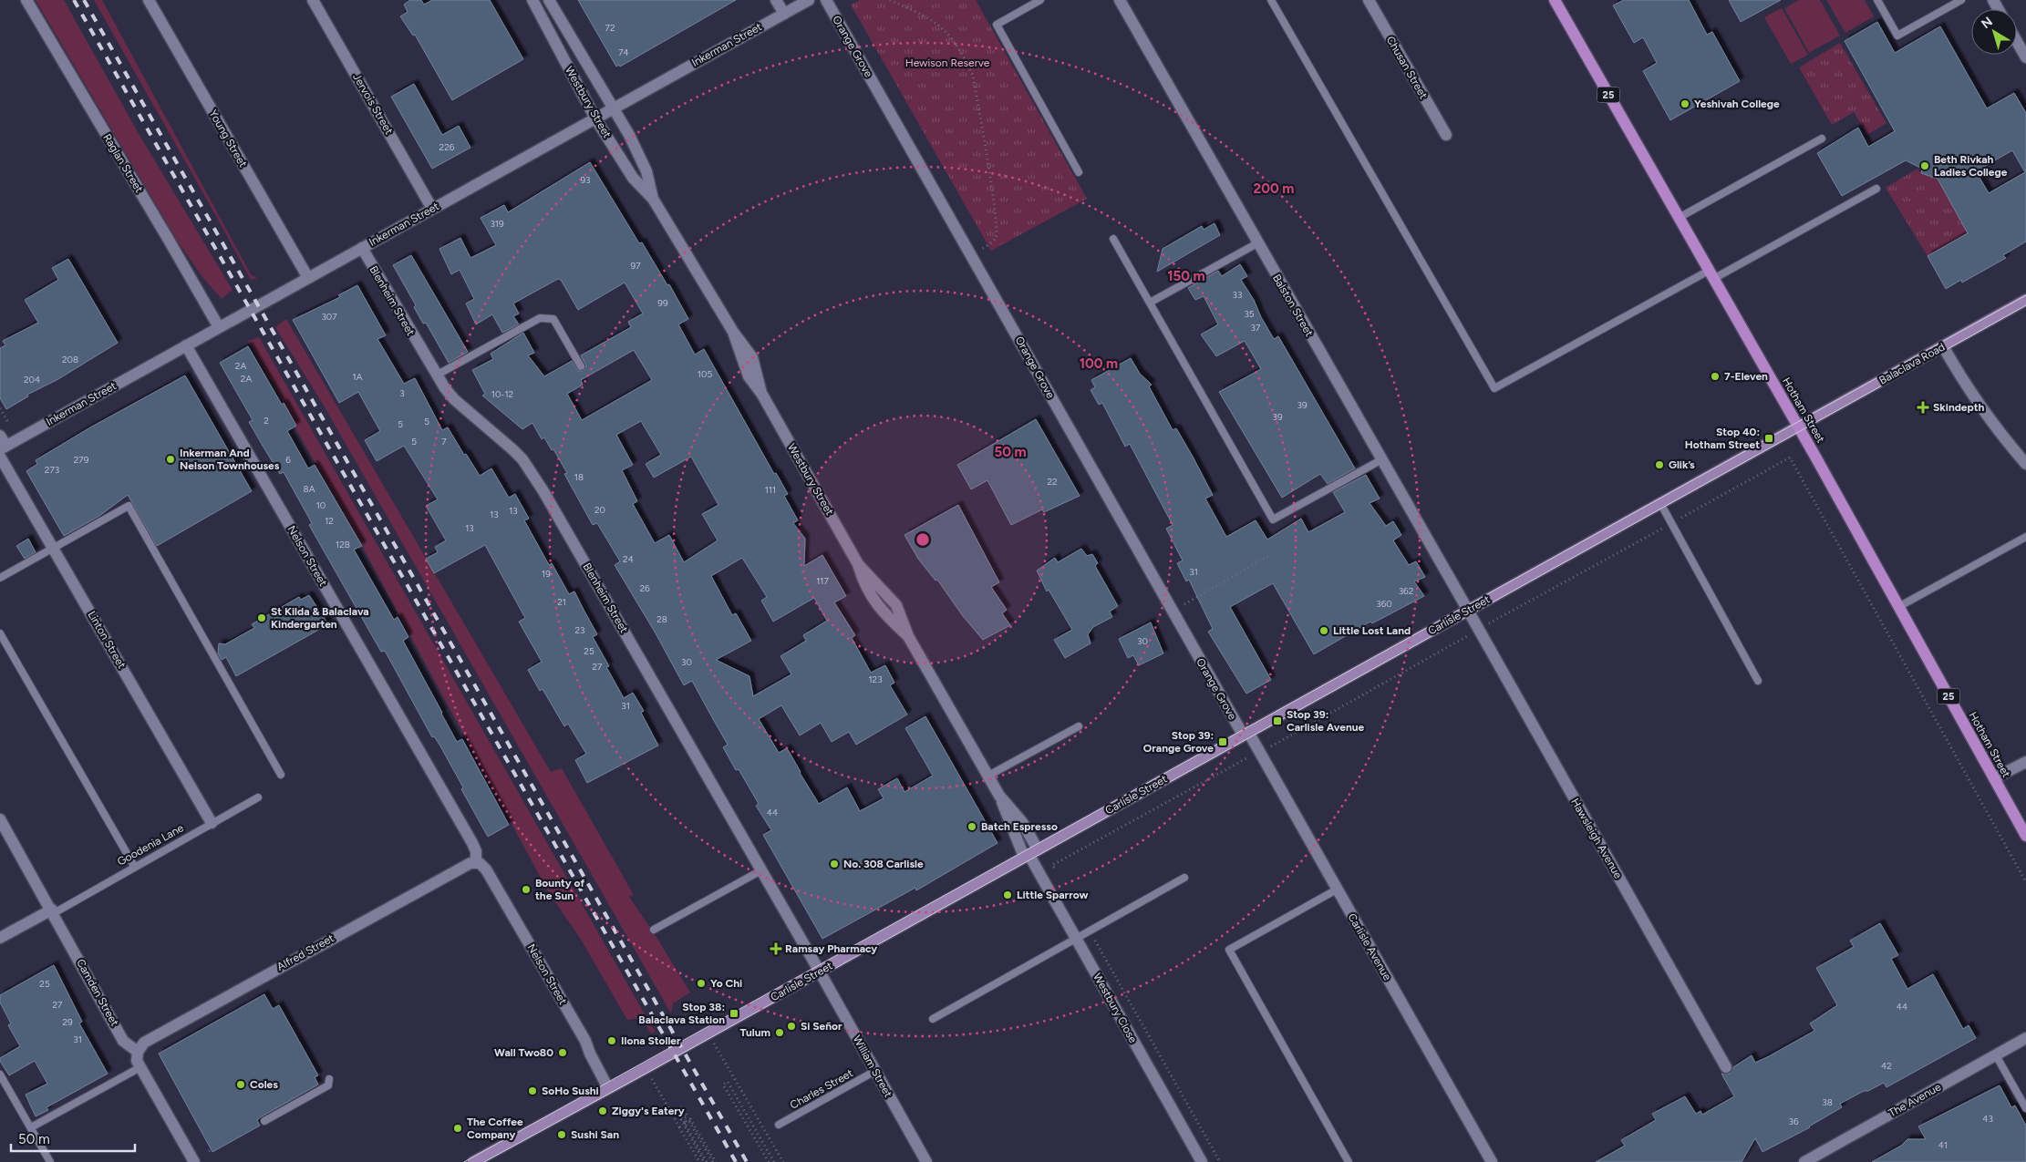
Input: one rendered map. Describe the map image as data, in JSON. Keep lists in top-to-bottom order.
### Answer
{
  "streets": {
    "main road": [
      "25",
      "Balaclava Road",
      "Hotham Street",
      "Carlisle Street"
    ],
    "street": [
      "Inkerman Street",
      "Orange Grove",
      "Chusan Street",
      "Westbury Street",
      "Jervois Street",
      "Young Street",
      "Raglan Street",
      "Blenheim Street",
      "Balston Street",
      "Nelson Street",
      "Linton Street",
      "Hawsleigh Avenue",
      "Carlisle Avenue",
      "Alfred Street",
      "Camden Street",
      "Westbury Close",
      "William Street",
      "The Avenue"
    ],
    "lane": ["Goodenia Lane", "Charles Street"]
  },
  "crossings": [
    ["Inkerman Street", "Westbury Street"],
    ["Inkerman Street", "Jervois Street"],
    ["Inkerman Street", "Young Street"],
    ["Inkerman Street", "Raglan Street"],
    ["Inkerman Street", "Blenheim Street"],
    ["Inkerman Street", "Nelson Street"],
    ["Orange Grove", "Carlisle Street"],
    ["Orange Grove", "Carlisle Avenue"],
    ["Westbury Street", "Carlisle Street"],
    ["Westbury Street", "Westbury Close"],
    ["Blenheim Street", "Carlisle Street"],
    ["Blenheim Street", "William Street"],
    ["Balston Street", "Carlisle Street"],
    ["Balston Street", "Hawsleigh Avenue"],
    ["Balaclava Road", "Hotham Street"],
    ["Balaclava Road", "Carlisle Street"],
    ["Hotham Street", "Carlisle Street"],
    ["Nelson Street", "Carlisle Street"],
    ["Nelson Street", "Alfred Street"],
    ["Carlisle Street", "Hawsleigh Avenue"],
    ["Carlisle Street", "Carlisle Avenue"],
    ["Carlisle Street", "Westbury Close"],
    ["Carlisle Street", "William Street"],
    ["Linton Street", "Goodenia Lane"],
    ["Goodenia Lane", "Camden Street"],
    ["Alfred Street", "Camden Street"],
    ["William Street", "Charles Street"]
  ],
  "parks": ["Hewison Reserve"],
  "places": {
    "other": [
      "Yeshivah College",
      "Beth Rivkah Ladies College",
      "7-Eleven",
      "Inkerman And Nelson Townhouses",
      "Glik’s",
      "St Kilda & Balaclava Kindergarten",
      "Little Lost Land",
      "Batch Espresso",
      "No. 308 Carlisle",
      "Bounty of the Sun",
      "Little Sparrow",
      "Yo Chi",
      "Si Señor",
      "Tulum",
      "Ilona Stoller",
      "Wall Two80",
      "Coles",
      "SoHo Sushi",
      "Ziggy's Eatery",
      "The Coffee Company",
      "Sushi San"
    ],
    "health": ["Skindepth", "Ramsay Pharmacy"],
    "transit": [
      "Stop 40: Hotham Street",
      "Stop 39: Carlisle Avenue",
      "Stop 39: Orange Grove",
      "Stop 38: Balaclava Station"
    ]
  },
  "house_numbers": [
    "72",
    "74",
    "226",
    "93",
    "319",
    "97",
    "33",
    "99",
    "35",
    "307",
    "37",
    "208",
    "2A",
    "105",
    "1A",
    "2A",
    "204",
    "3",
    "10-12",
    "39",
    "39",
    "2",
    "5",
    "5",
    "5",
    "7",
    "279",
    "6",
    "273",
    "18",
    "22",
    "8A",
    "111",
    "10",
    "20",
    "13",
    "13",
    "12",
    "13",
    "12B",
    "24",
    "31",
    "19",
    "117",
    "26",
    "362",
    "21",
    "360",
    "28",
    "23",
    "30",
    "25",
    "30",
    "27",
    "123",
    "31",
    "44",
    "25",
    "27",
    "44",
    "29",
    "31",
    "42",
    "38",
    "43",
    "36",
    "41"
  ],
  "scale_bar": "50 m",
  "north": "top left",
  "rings": [
    "200 m",
    "150 m",
    "100 m",
    "50 m"
  ]
}
